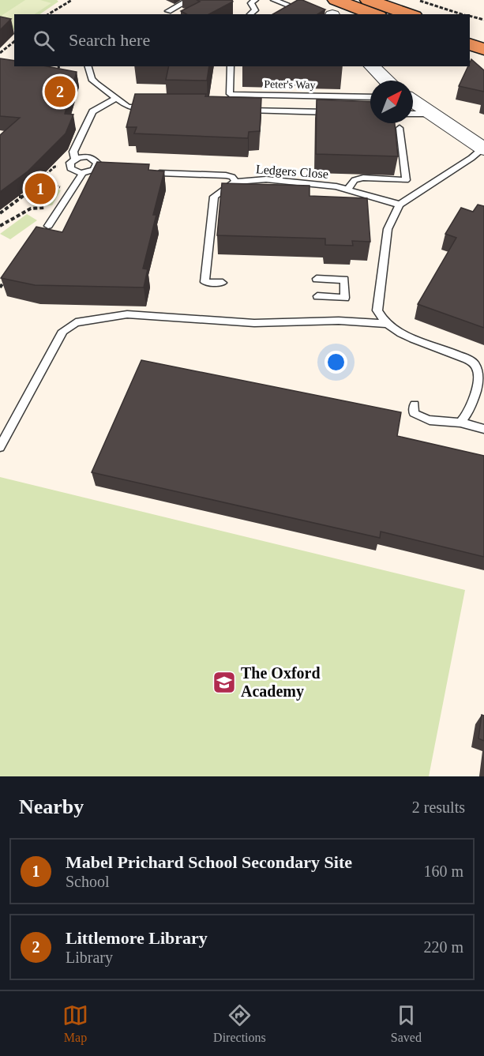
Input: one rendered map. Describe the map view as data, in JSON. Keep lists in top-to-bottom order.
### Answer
{
  "streets": {
    "lane": ["Peter's Way", "Ledgers Close"]
  },
  "places": {
    "school or university": ["The Oxford Academy"]
  },
  "north": "top right",
  "page": {
    "search": "Search here",
    "pins": ["2", "1"],
    "heading": ["Nearby", "2 results"],
    "list": [
      {
        "mark": "1",
        "name": "Mabel Prichard School Secondary Site",
        "note": "School",
        "value": "160 m"
      },
      {
        "mark": "2",
        "name": "Littlemore Library",
        "note": "Library",
        "value": "220 m"
      }
    ],
    "nav": ["Map", "Directions", "Saved"]
  }
}
